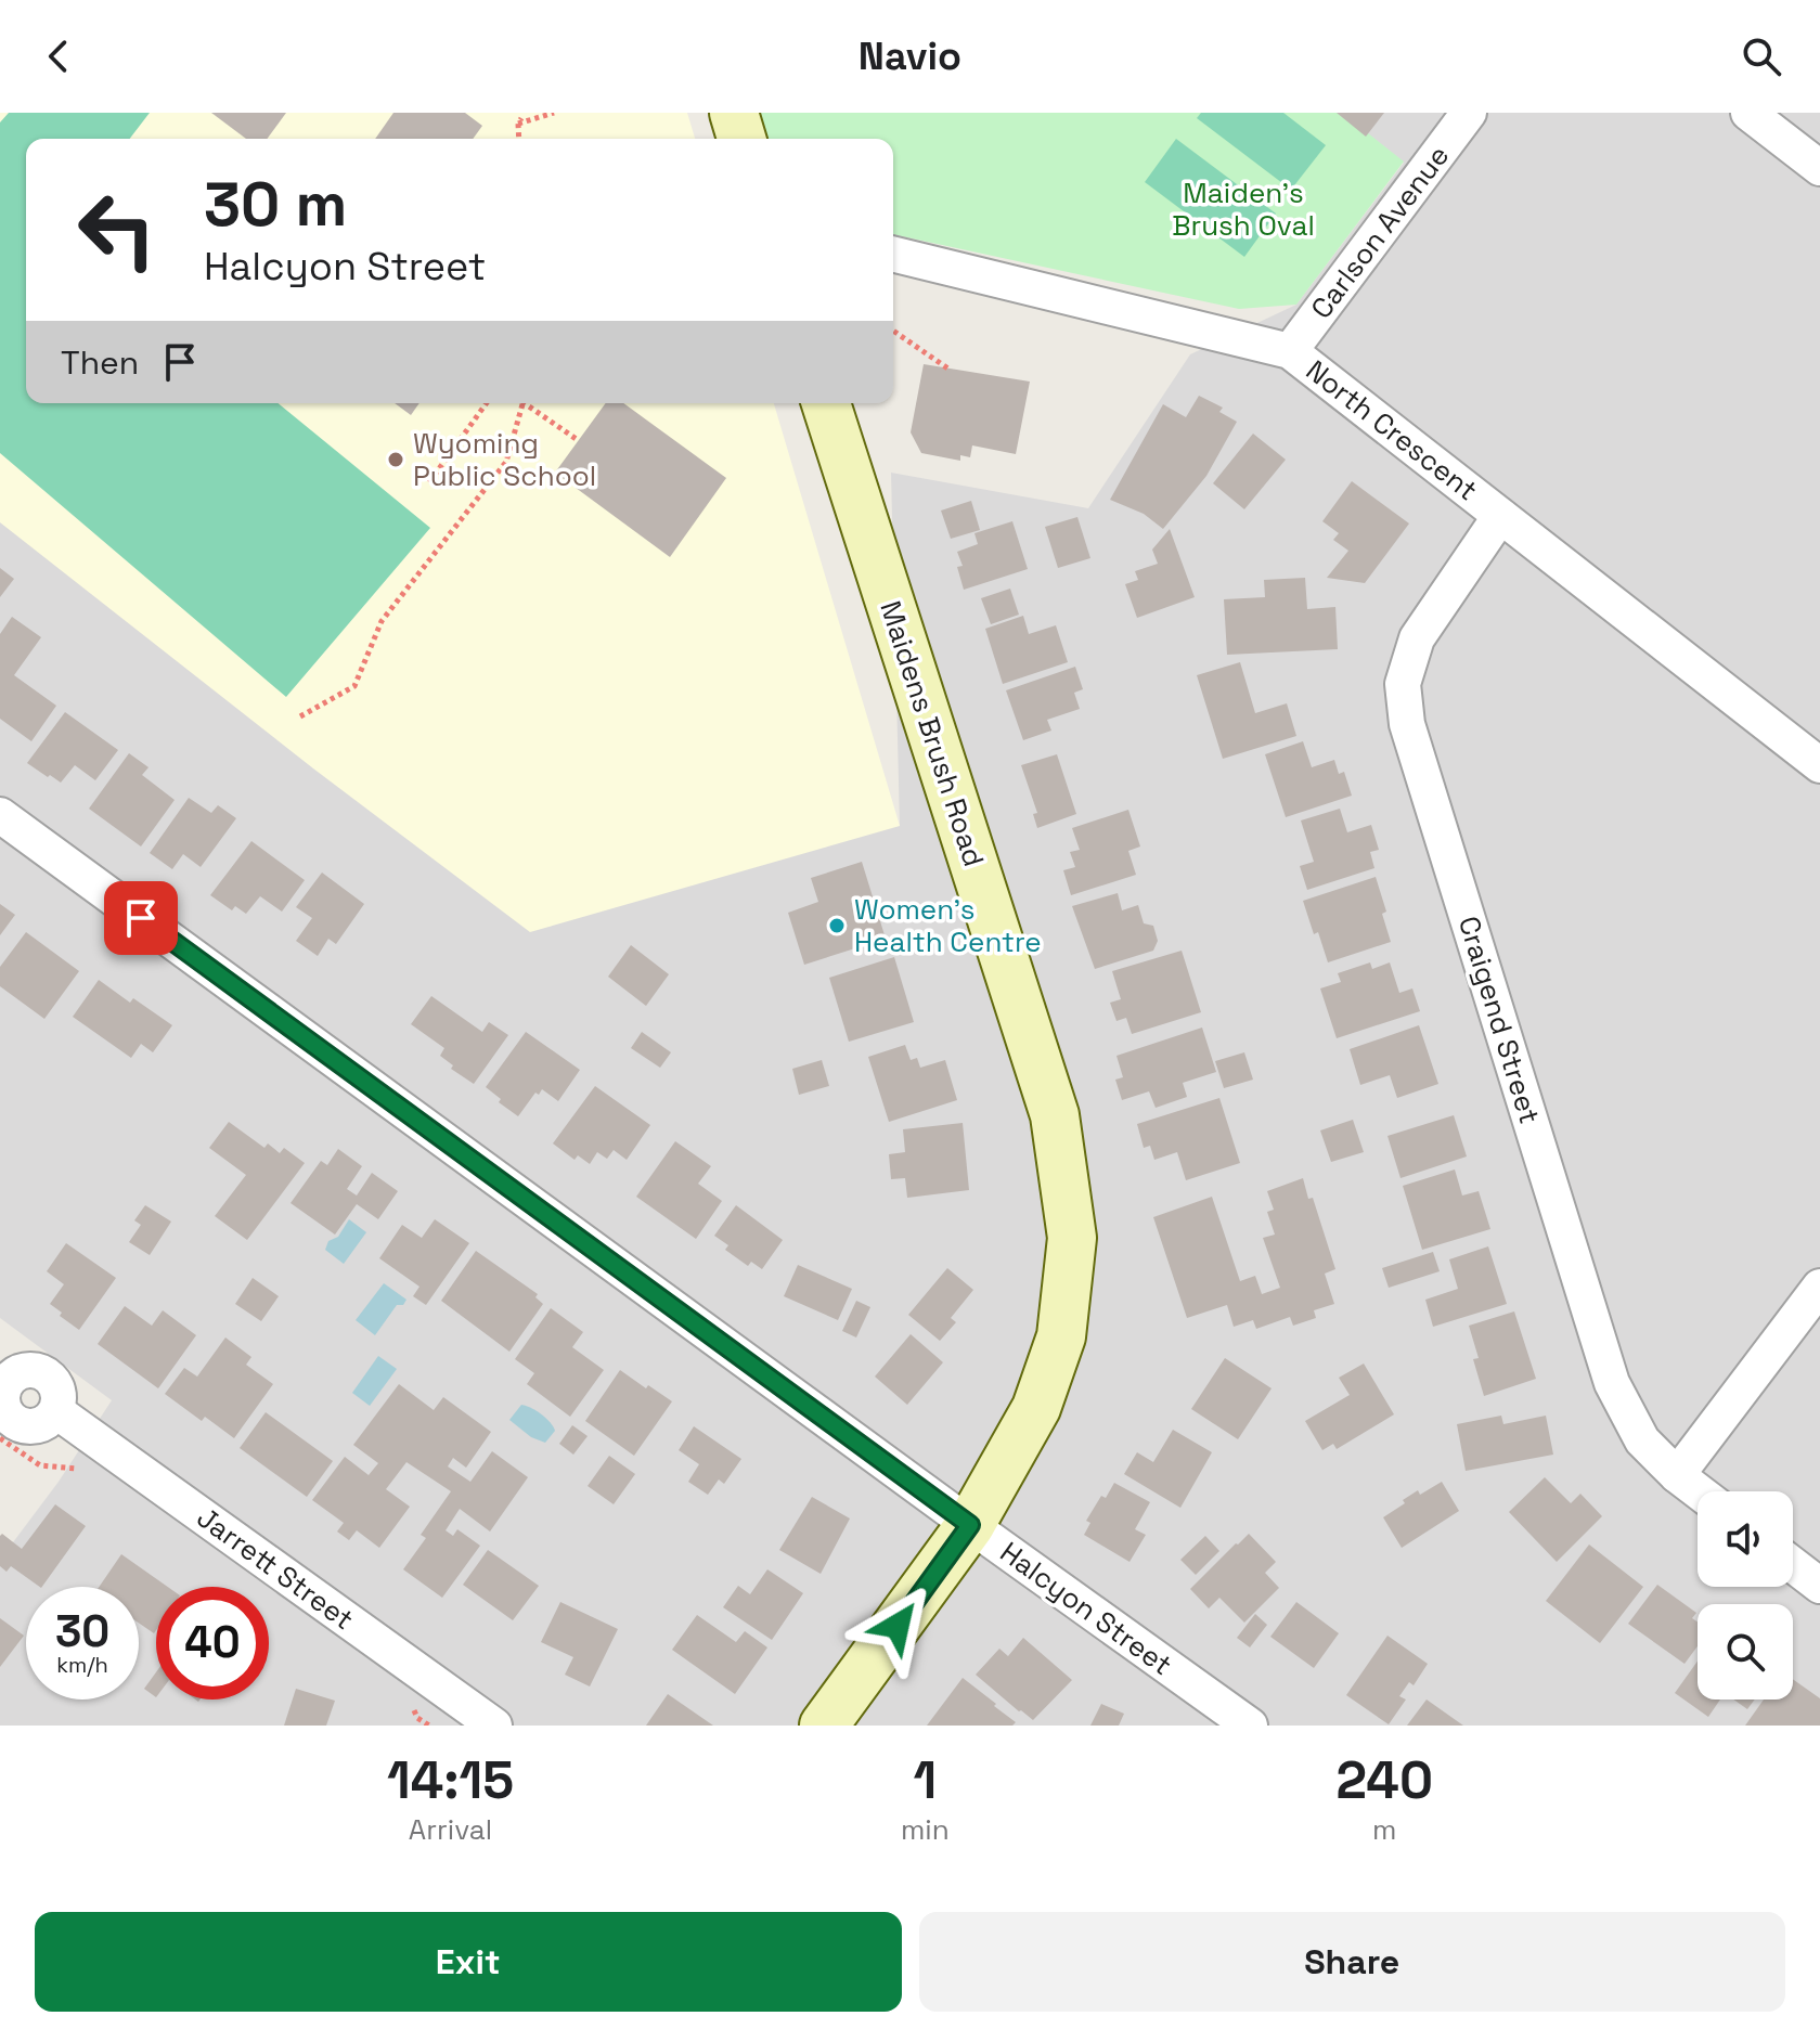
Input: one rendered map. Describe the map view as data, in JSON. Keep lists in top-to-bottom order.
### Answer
{
  "streets": {
    "street": [
      "Carlson Avenue",
      "North Crescent",
      "Maidens Brush Road",
      "Craigend Street",
      "Jarrett Street",
      "Halcyon Street"
    ]
  },
  "crossings": [
    ["Carlson Avenue", "North Crescent"],
    ["North Crescent", "Craigend Street"],
    ["Maidens Brush Road", "Halcyon Street"]
  ],
  "parks": ["Maiden's Brush Oval"],
  "places": ["Wyoming Public School", "Women's Health Centre"],
  "page": {
    "header": "Navio",
    "turn": ["30 m", "Halcyon Street"],
    "then": "Then",
    "speed": "30 km/h",
    "limit": "40",
    "eta": [
      "14:15",
      "Arrival",
      "1",
      "min",
      "240",
      "m"
    ],
    "buttons": ["Exit", "Share"]
  }
}
